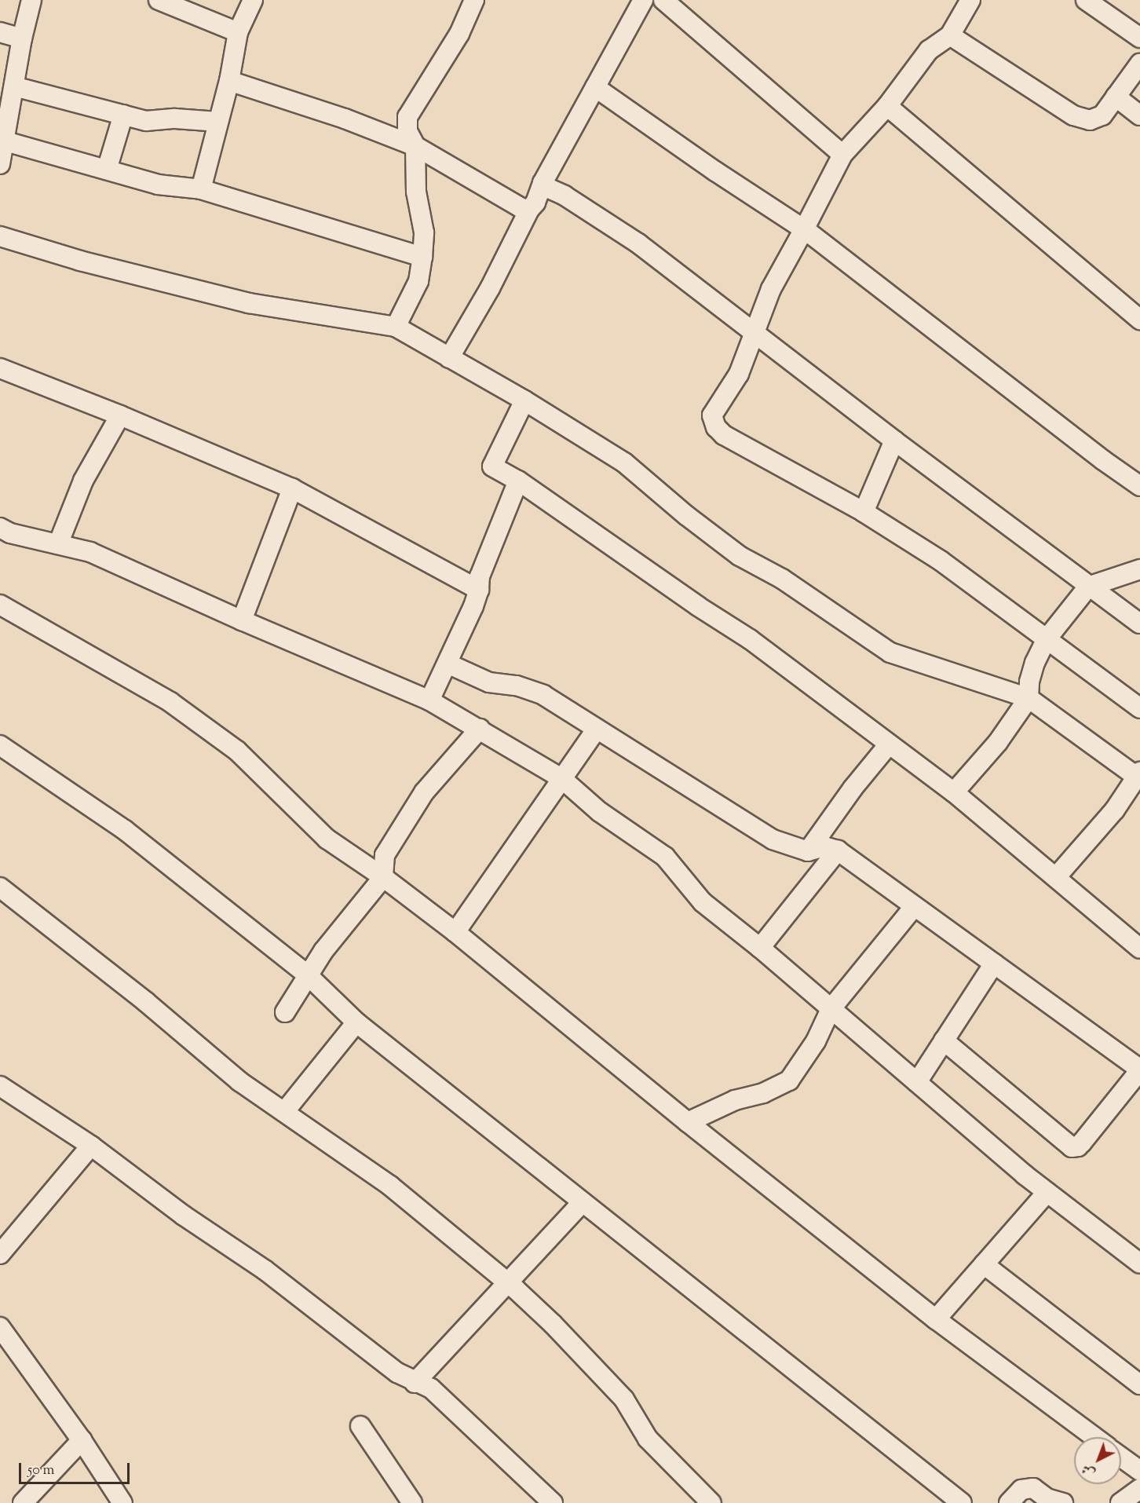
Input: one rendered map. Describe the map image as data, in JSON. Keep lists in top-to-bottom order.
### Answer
{
  "scale_bar": "50 m",
  "north": "bottom left"
}
